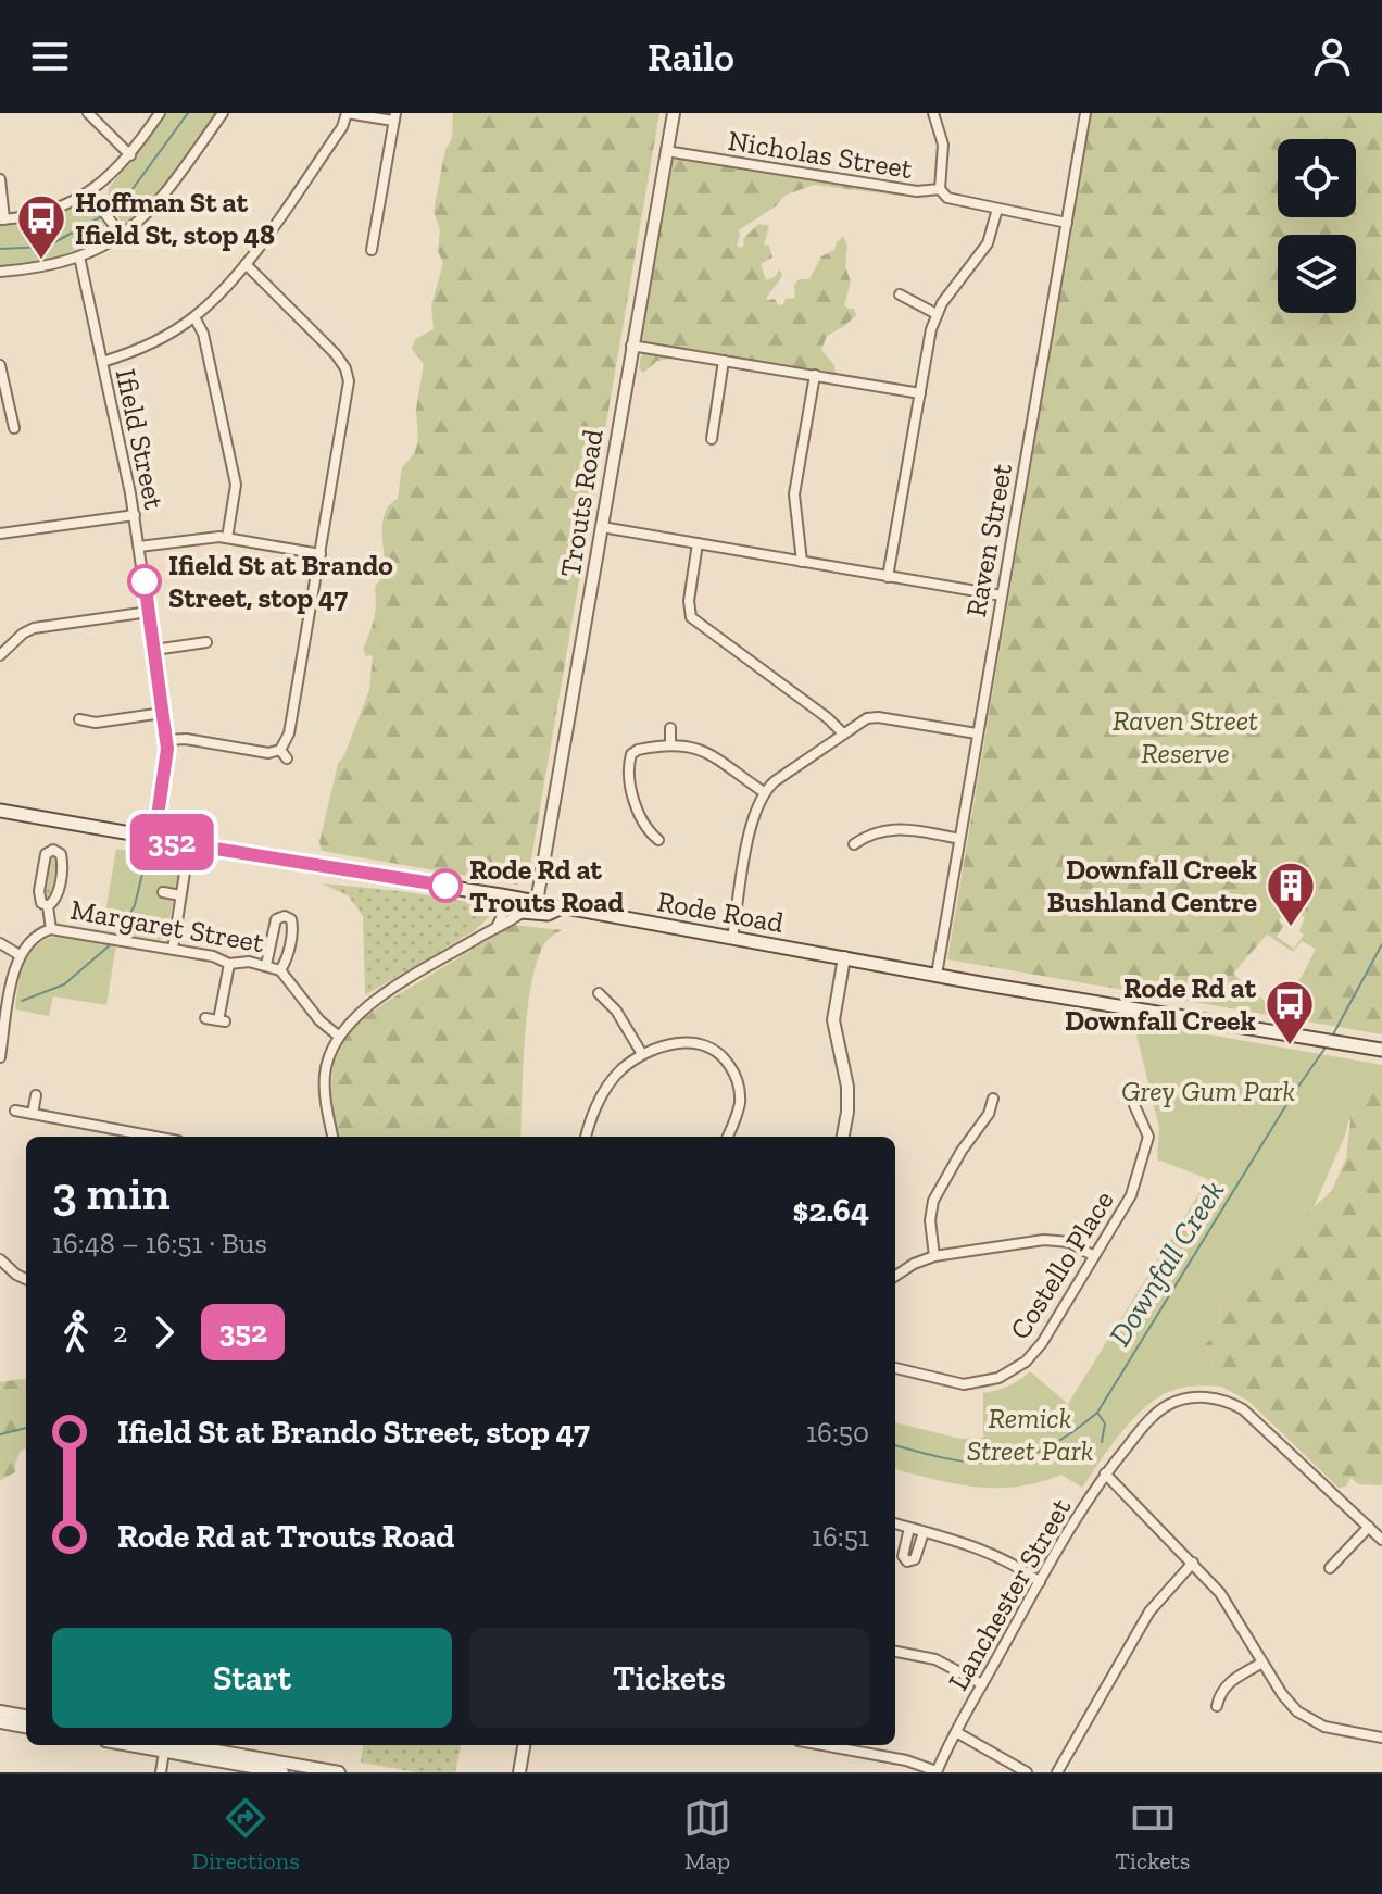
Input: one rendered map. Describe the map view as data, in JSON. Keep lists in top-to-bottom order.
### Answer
{
  "streets": {
    "main road": ["Rode Road"],
    "street": [
      "Nicholas Street",
      "Ifield Street",
      "Trouts Road",
      "Raven Street",
      "Margaret Street",
      "Costello Place",
      "Lanchester Street"
    ]
  },
  "crossings": [
    ["Nicholas Street", "Trouts Road"],
    ["Nicholas Street", "Raven Street"],
    ["Trouts Road", "Rode Road"],
    ["Raven Street", "Rode Road"]
  ],
  "water": ["Downfall Creek"],
  "parks": ["Raven Street Reserve", "Grey Gum Park", "Remick Street Park"],
  "places": {
    "bus stop": ["Hoffman St at Ifield St, stop 48", "Rode Rd at Downfall Creek"],
    "other": ["Ifield St at Brando Street, stop 47", "Rode Rd at Trouts Road"],
    "building": ["Downfall Creek Bushland Centre"]
  },
  "lines": ["bus line 352"],
  "page": {
    "header": "Railo",
    "on_map": "352",
    "heading": ["3 min", "16:48 – 16:51 · Bus", "$2.64"],
    "legs": ["2", "352"],
    "list": [
      {
        "name": "Ifield St at Brando Street, stop 47",
        "value": "16:50"
      },
      {
        "name": "Rode Rd at Trouts Road",
        "value": "16:51"
      }
    ],
    "buttons": ["Start", "Tickets"],
    "tabs": ["Directions", "Map", "Tickets"]
  }
}
